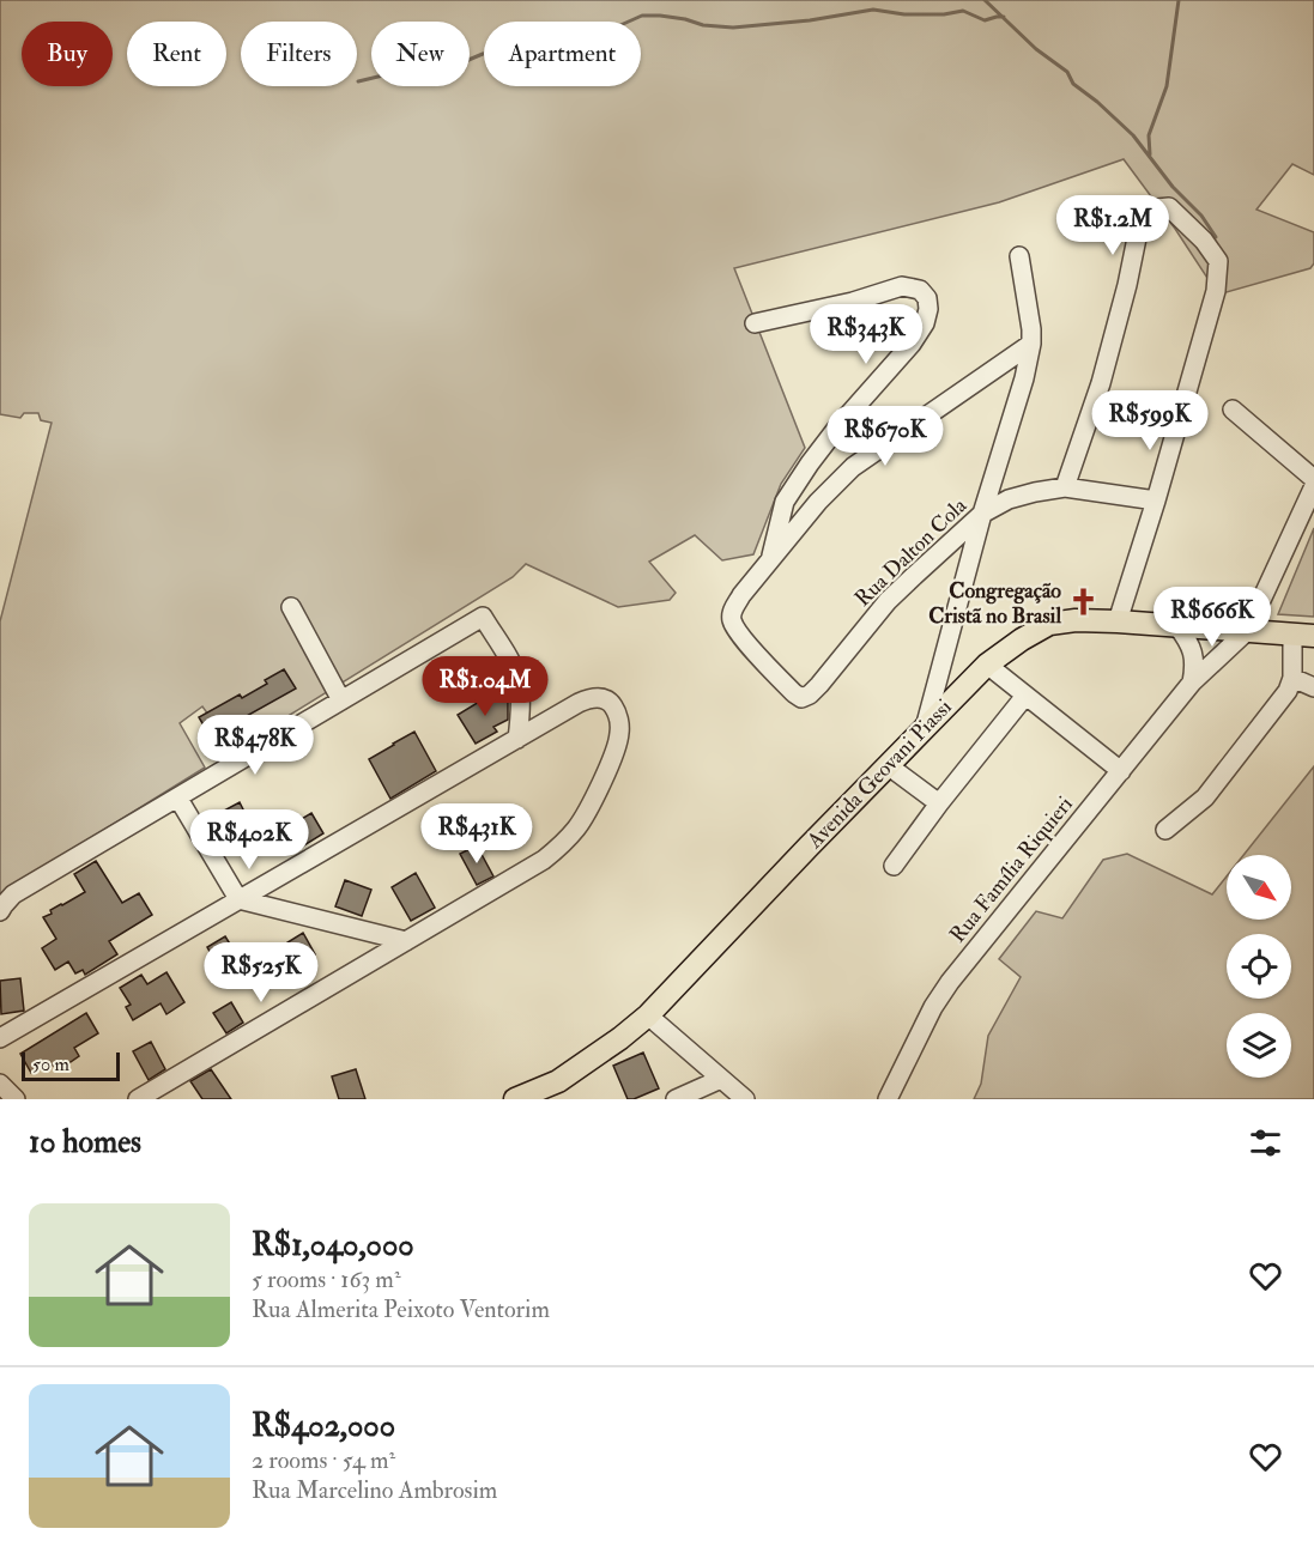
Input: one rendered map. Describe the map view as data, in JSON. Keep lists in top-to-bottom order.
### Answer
{
  "streets": {
    "main road": ["Avenida Geovani Piassi"],
    "street": ["Rua Dalton Cola", "Rua Família Riquieri"]
  },
  "crossings": [
    ["Avenida Geovani Piassi", "Rua Família Riquieri"]
  ],
  "places": {
    "church": ["Congregação Cristã no Brasil"]
  },
  "scale_bar": "50 m",
  "north": "bottom right",
  "page": {
    "chip": [
      "Buy",
      "Rent",
      "Filters",
      "New",
      "Apartment"
    ],
    "price": [
      "R$1.2M",
      "R$343K",
      "R$599K",
      "R$670K",
      "R$666K",
      "R$1.04M",
      "R$478K",
      "R$431K",
      "R$402K",
      "R$525K"
    ],
    "scale": "50 m",
    "heading": "10 homes",
    "list": [
      {
        "name": "R$1,040,000",
        "note": "5 rooms · 163 m² · Rua Almerita Peixoto Ventorim"
      },
      {
        "name": "R$402,000",
        "note": "2 rooms · 54 m² · Rua Marcelino Ambrosim"
      }
    ]
  }
}
